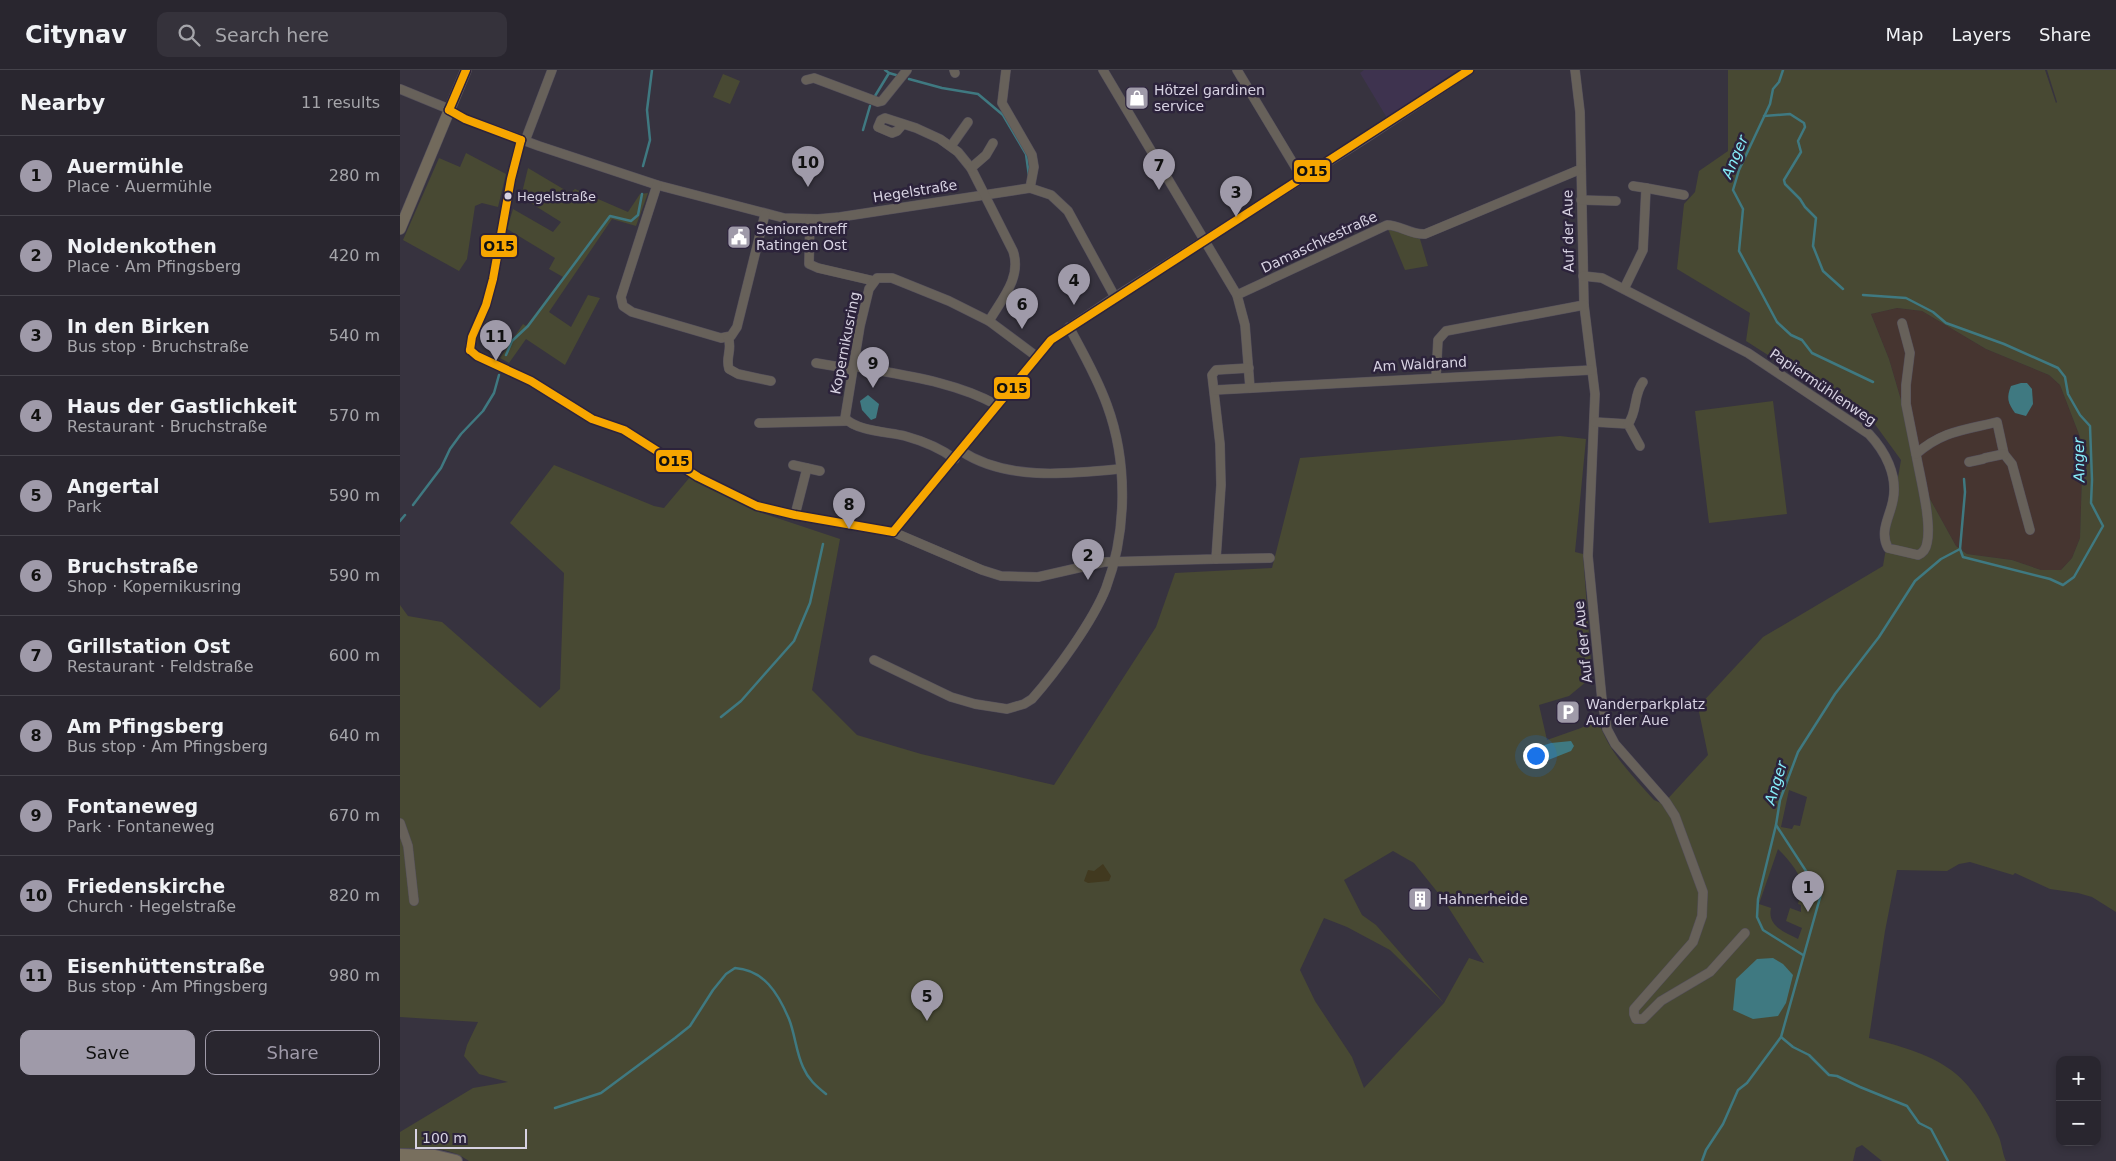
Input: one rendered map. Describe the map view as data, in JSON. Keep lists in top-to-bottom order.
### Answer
{
  "streets": {
    "street": [
      "Hegelstraße",
      "Auf der Aue",
      "Damaschkestraße",
      "Kopernikusring",
      "Am Waldrand",
      "Papiermühlenweg"
    ]
  },
  "crossings": [
    ["Auf der Aue", "Damaschkestraße"],
    ["Auf der Aue", "Am Waldrand"],
    ["Auf der Aue", "Papiermühlenweg"]
  ],
  "water": ["Anger"],
  "places": {
    "shop": ["Hötzel gardinen service"],
    "other": ["Hegelstraße"],
    "public building": ["Seniorentreff Ratingen Ost"],
    "parking": ["Wanderparkplatz Auf der Aue"],
    "building": ["Hahnerheide"]
  },
  "lines": ["transit line O15"],
  "scale_bar": "100 m",
  "page": {
    "header": "Citynav",
    "search": "Search here",
    "nav": ["Map", "Layers", "Share"],
    "heading": ["Nearby", "11 results"],
    "list": [
      {
        "mark": "1",
        "name": "Auermühle",
        "note": "Place · Auermühle",
        "value": "280 m"
      },
      {
        "mark": "2",
        "name": "Noldenkothen",
        "note": "Place · Am Pfingsberg",
        "value": "420 m"
      },
      {
        "mark": "3",
        "name": "In den Birken",
        "note": "Bus stop · Bruchstraße",
        "value": "540 m"
      },
      {
        "mark": "4",
        "name": "Haus der Gastlichkeit",
        "note": "Restaurant · Bruchstraße",
        "value": "570 m"
      },
      {
        "mark": "5",
        "name": "Angertal",
        "note": "Park",
        "value": "590 m"
      },
      {
        "mark": "6",
        "name": "Bruchstraße",
        "note": "Shop · Kopernikusring",
        "value": "590 m"
      },
      {
        "mark": "7",
        "name": "Grillstation Ost",
        "note": "Restaurant · Feldstraße",
        "value": "600 m"
      },
      {
        "mark": "8",
        "name": "Am Pfingsberg",
        "note": "Bus stop · Am Pfingsberg",
        "value": "640 m"
      },
      {
        "mark": "9",
        "name": "Fontaneweg",
        "note": "Park · Fontaneweg",
        "value": "670 m"
      },
      {
        "mark": "10",
        "name": "Friedenskirche",
        "note": "Church · Hegelstraße",
        "value": "820 m"
      },
      {
        "mark": "11",
        "name": "Eisenhüttenstraße",
        "note": "Bus stop · Am Pfingsberg",
        "value": "980 m"
      }
    ],
    "pins": [
      "10",
      "7",
      "3",
      "4",
      "6",
      "11",
      "9",
      "8",
      "2",
      "1",
      "5"
    ],
    "buttons": ["Save", "Share"],
    "map_buttons": ["+", "−"],
    "scale": "100 m"
  }
}
